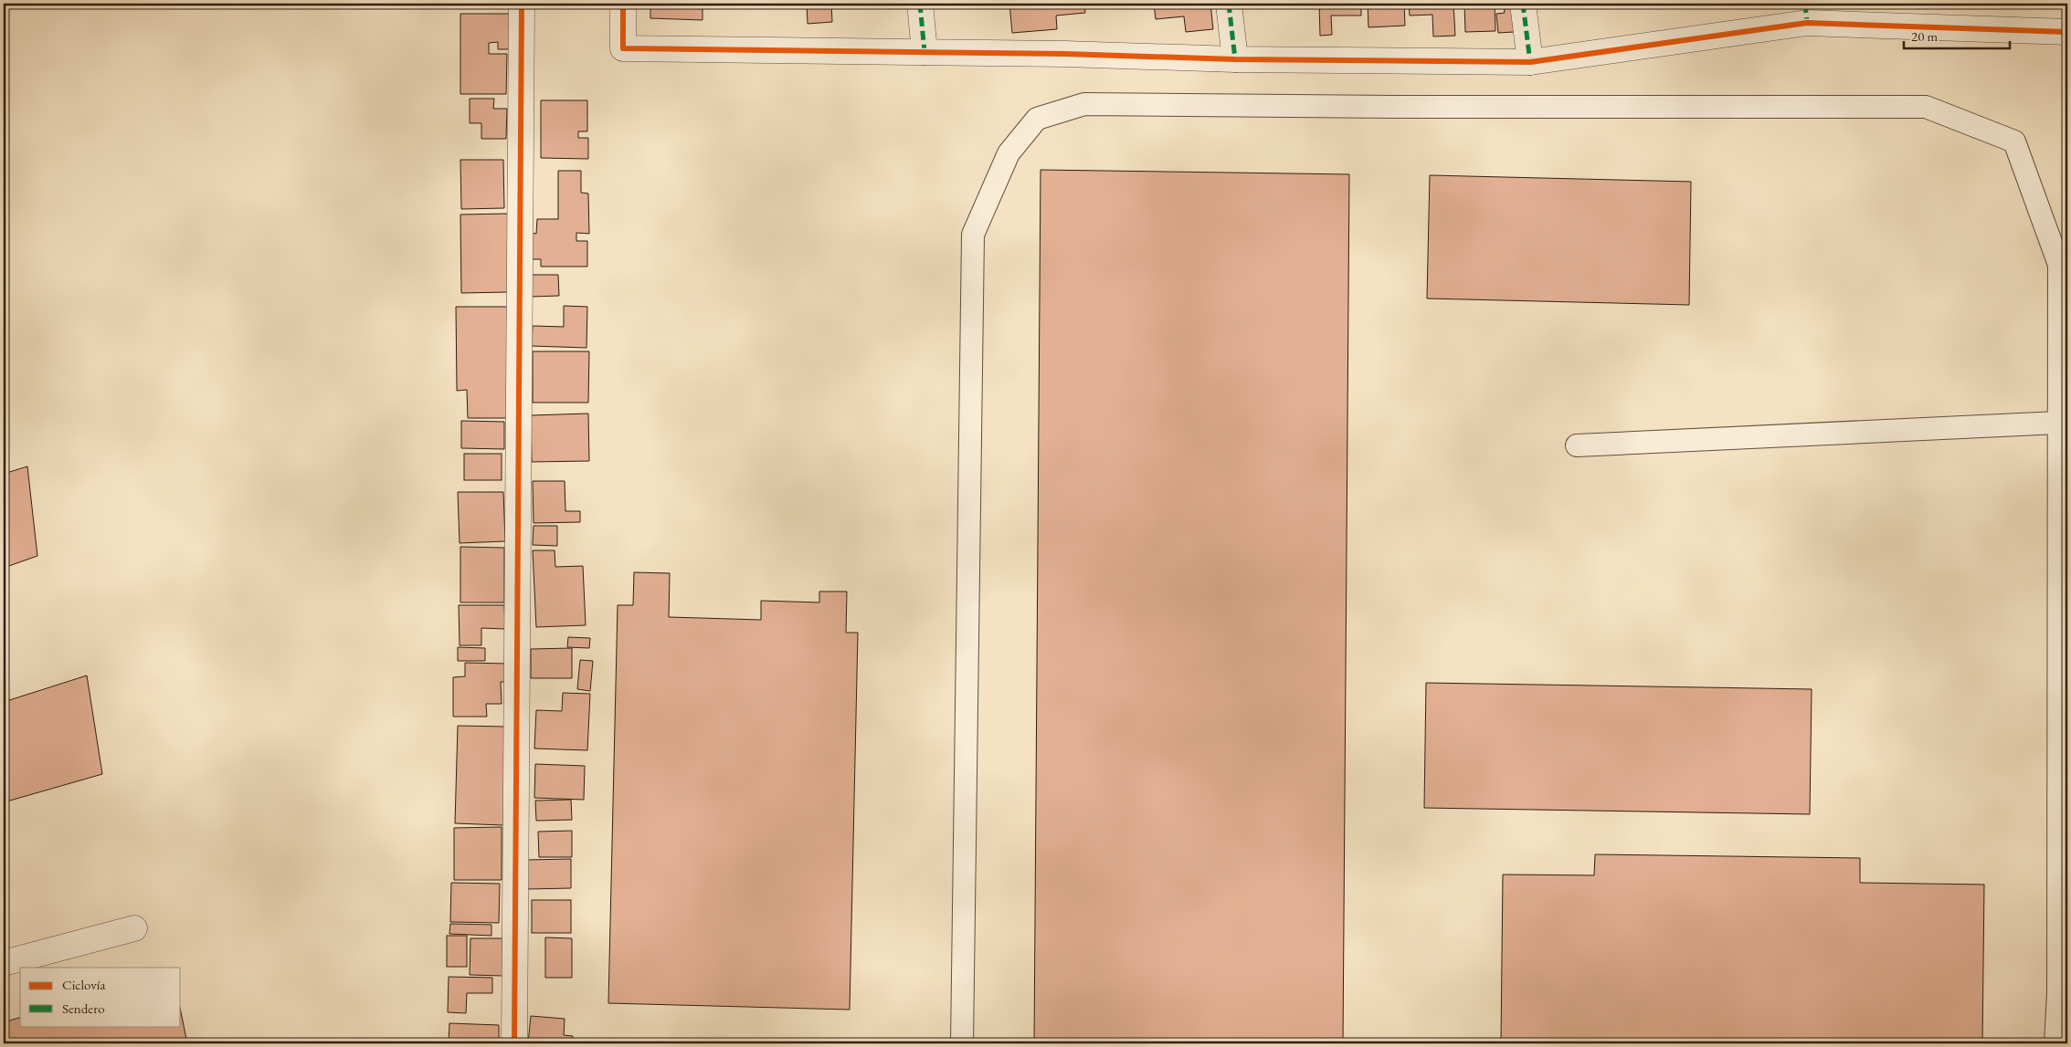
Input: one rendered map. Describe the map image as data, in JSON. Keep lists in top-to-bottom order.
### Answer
{
  "legend": ["Ciclovía", "Sendero"],
  "scale_bar": "20 m"
}
